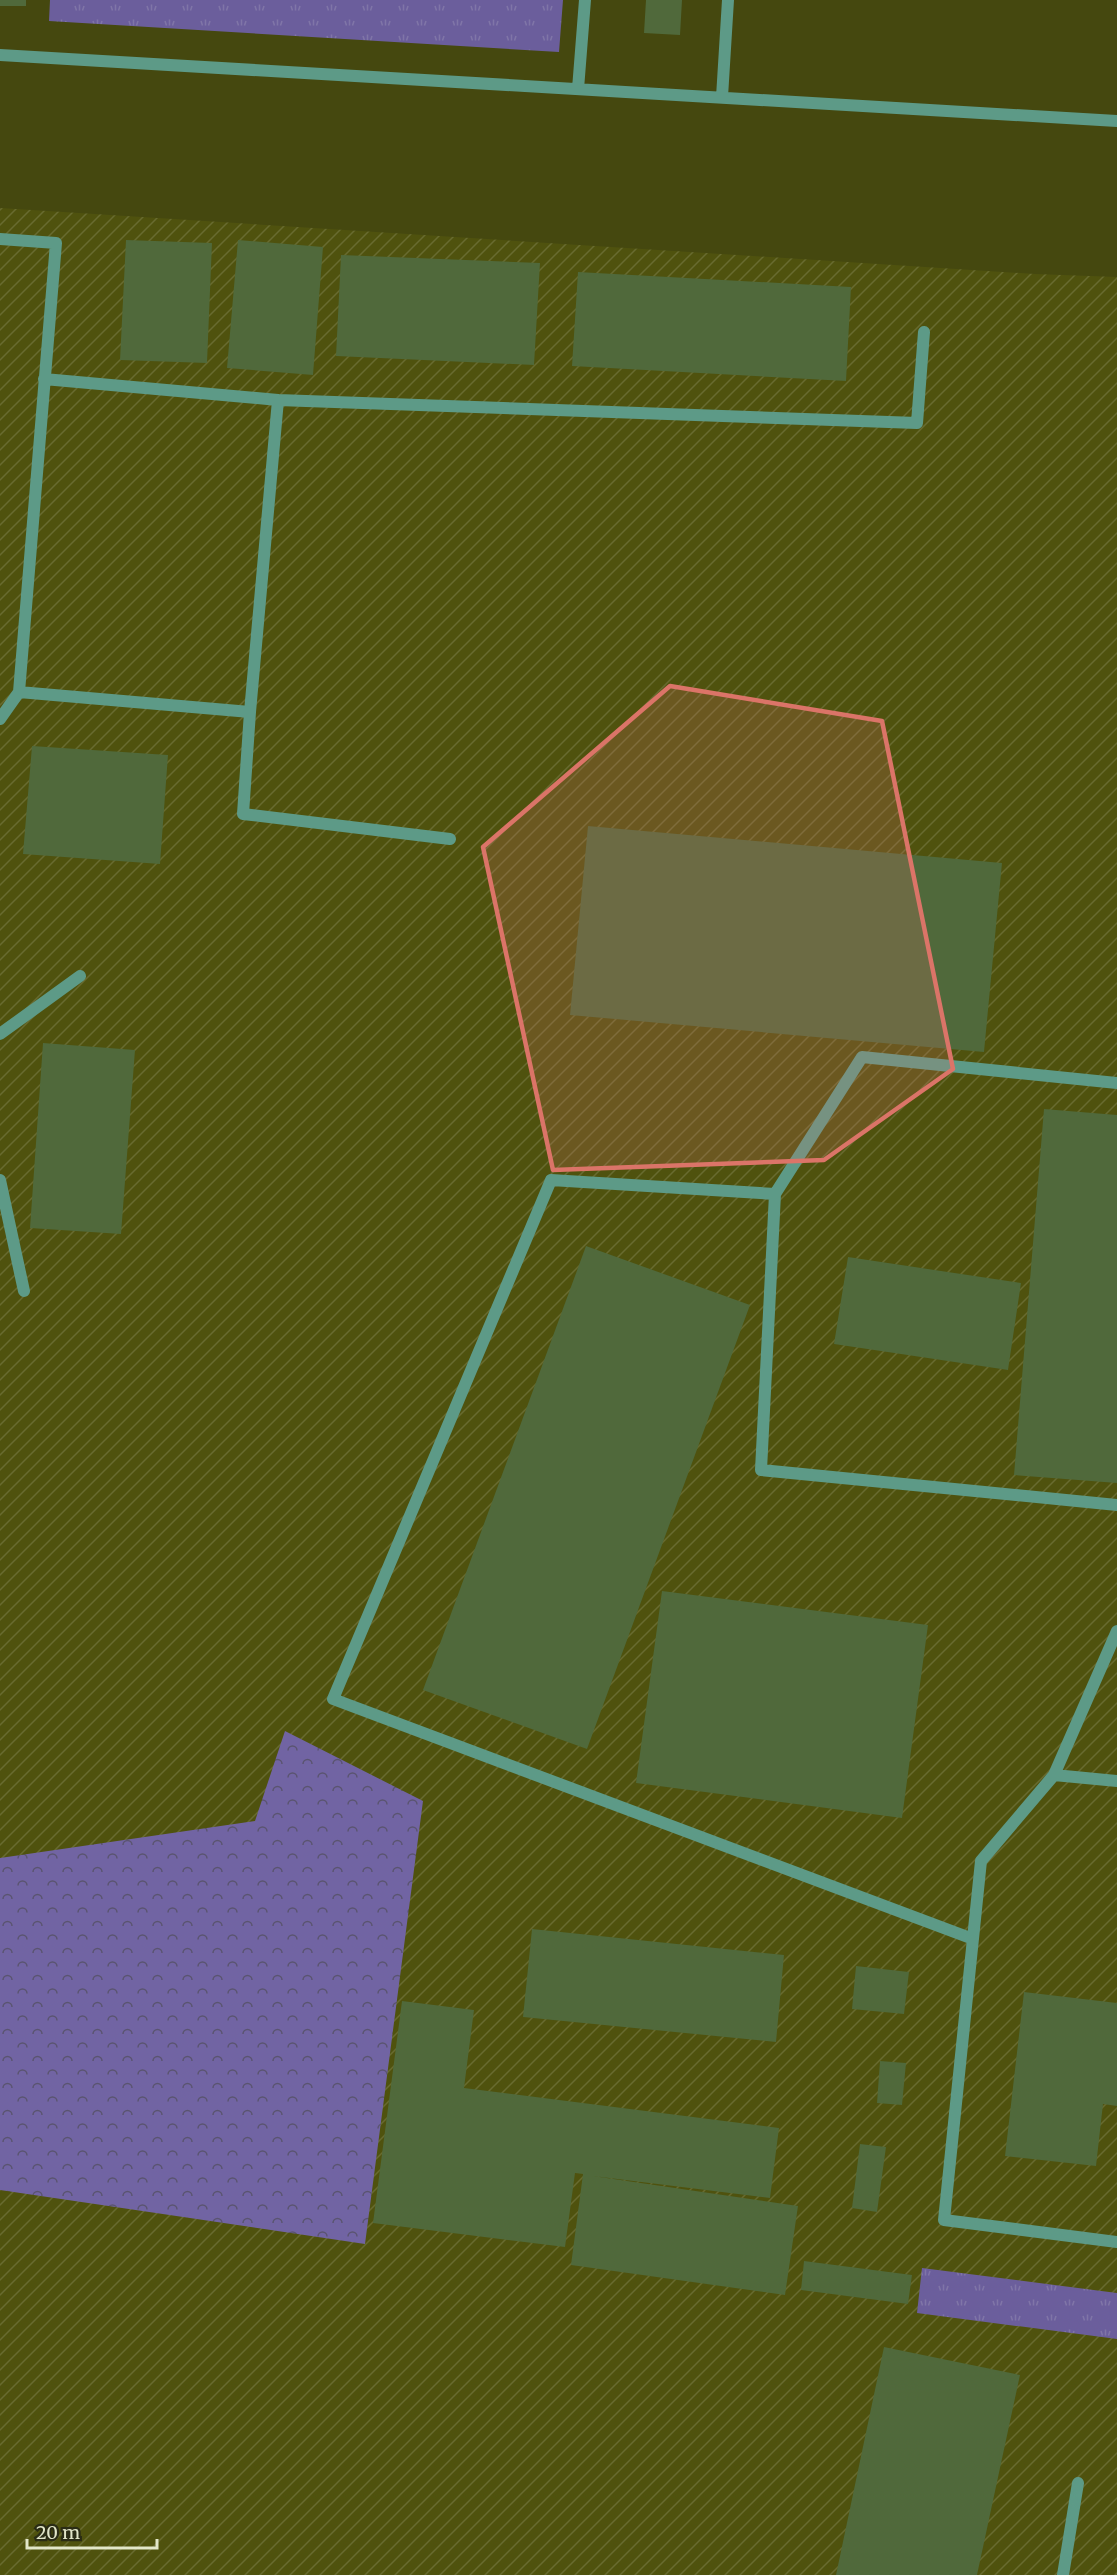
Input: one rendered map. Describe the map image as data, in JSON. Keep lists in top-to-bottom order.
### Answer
{
  "scale_bar": "20 m"
}
